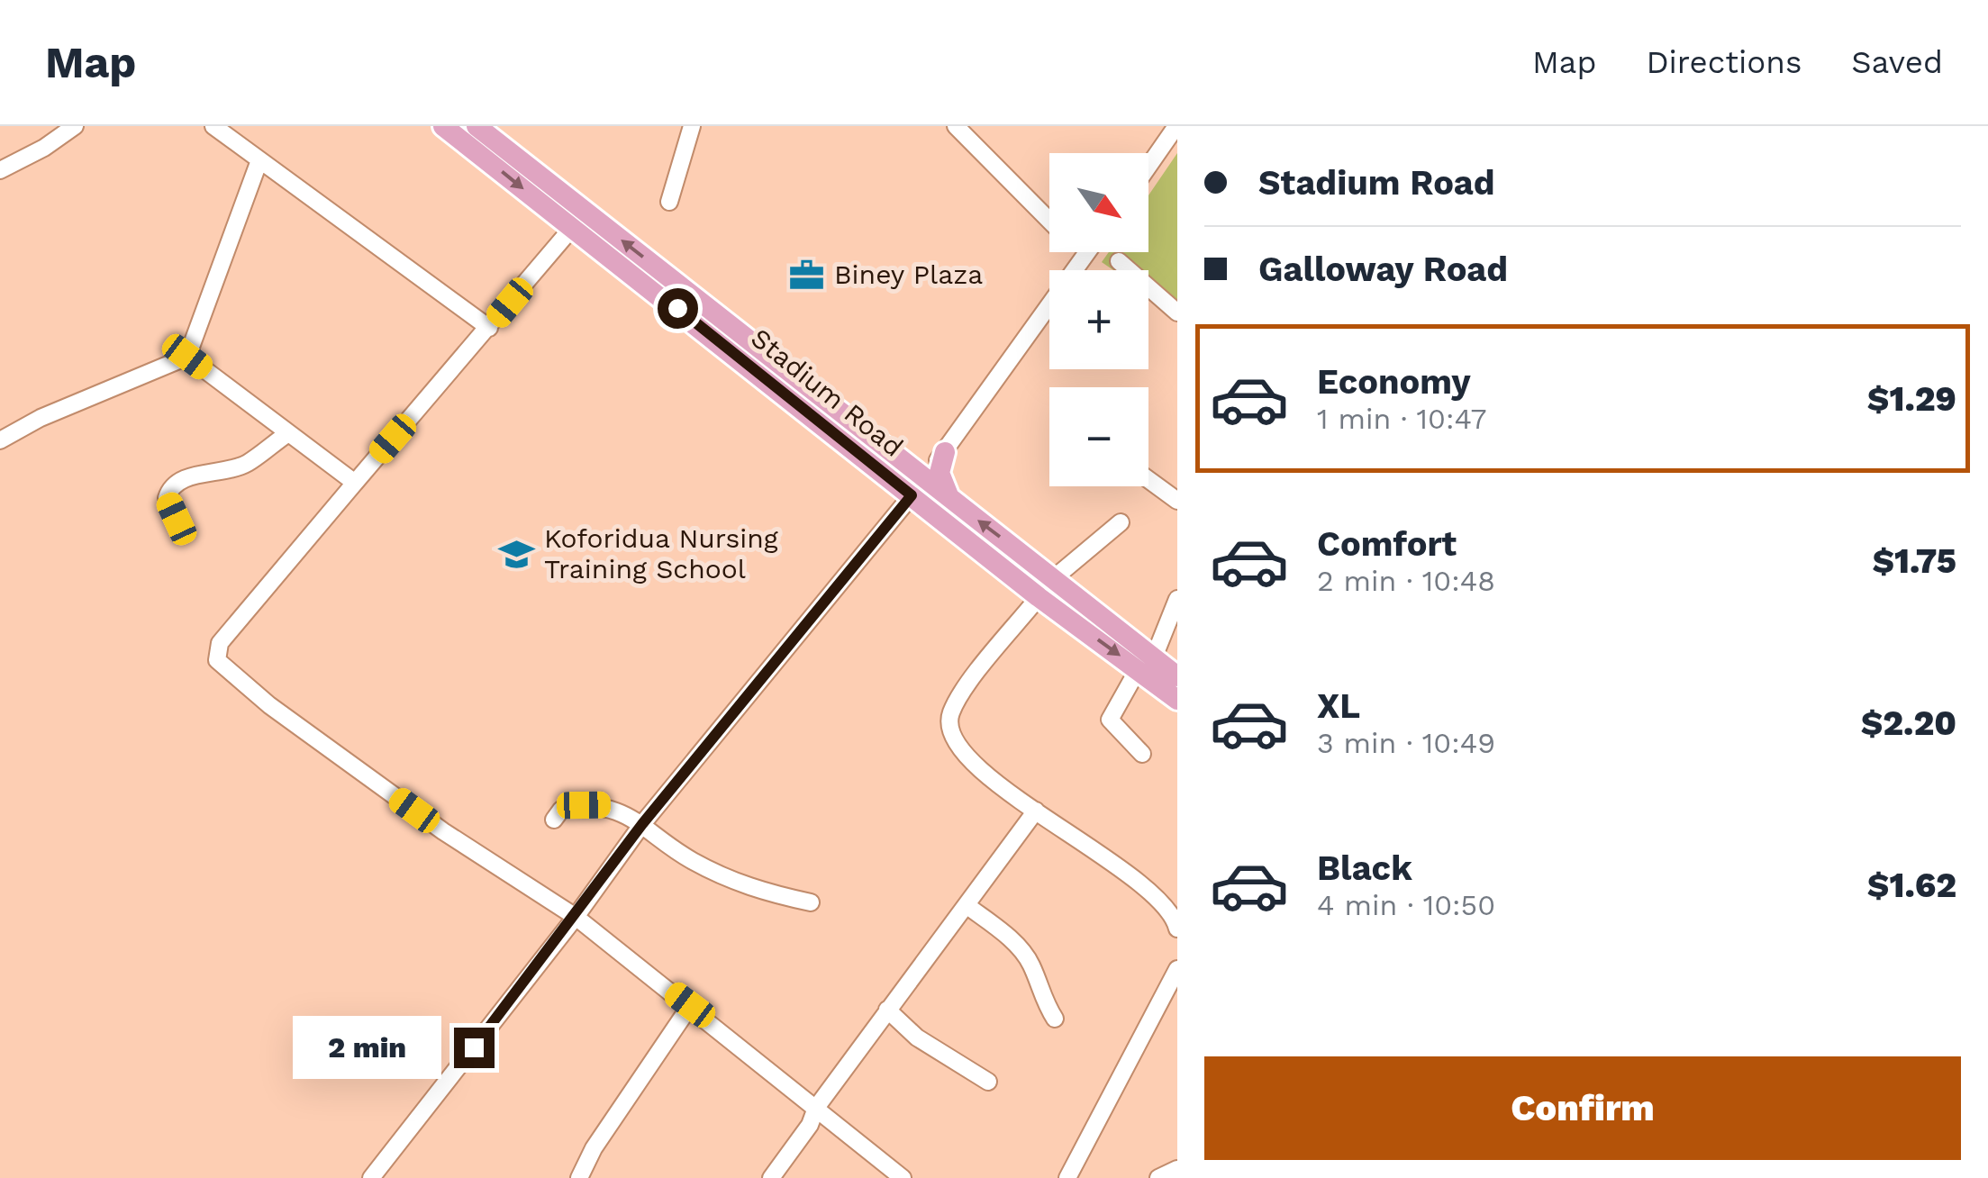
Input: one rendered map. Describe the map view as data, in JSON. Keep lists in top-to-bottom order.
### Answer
{
  "streets": {
    "main road": ["Stadium Road"]
  },
  "places": {
    "office": ["Biney Plaza"],
    "school or university": ["Koforidua Nursing Training School"]
  },
  "north": "bottom right",
  "page": {
    "header": "Map",
    "nav": ["Map", "Directions", "Saved"],
    "banner": ["Stadium Road", "Galloway Road"],
    "map_buttons": ["+", "−"],
    "list": [
      {
        "name": "Economy",
        "note": "1 min · 10:47",
        "value": "$1.29"
      },
      {
        "name": "Comfort",
        "note": "2 min · 10:48",
        "value": "$1.75"
      },
      {
        "name": "XL",
        "note": "3 min · 10:49",
        "value": "$2.20"
      },
      {
        "name": "Black",
        "note": "4 min · 10:50",
        "value": "$1.62"
      }
    ],
    "bubble": "2 min",
    "buttons": "Confirm"
  }
}
